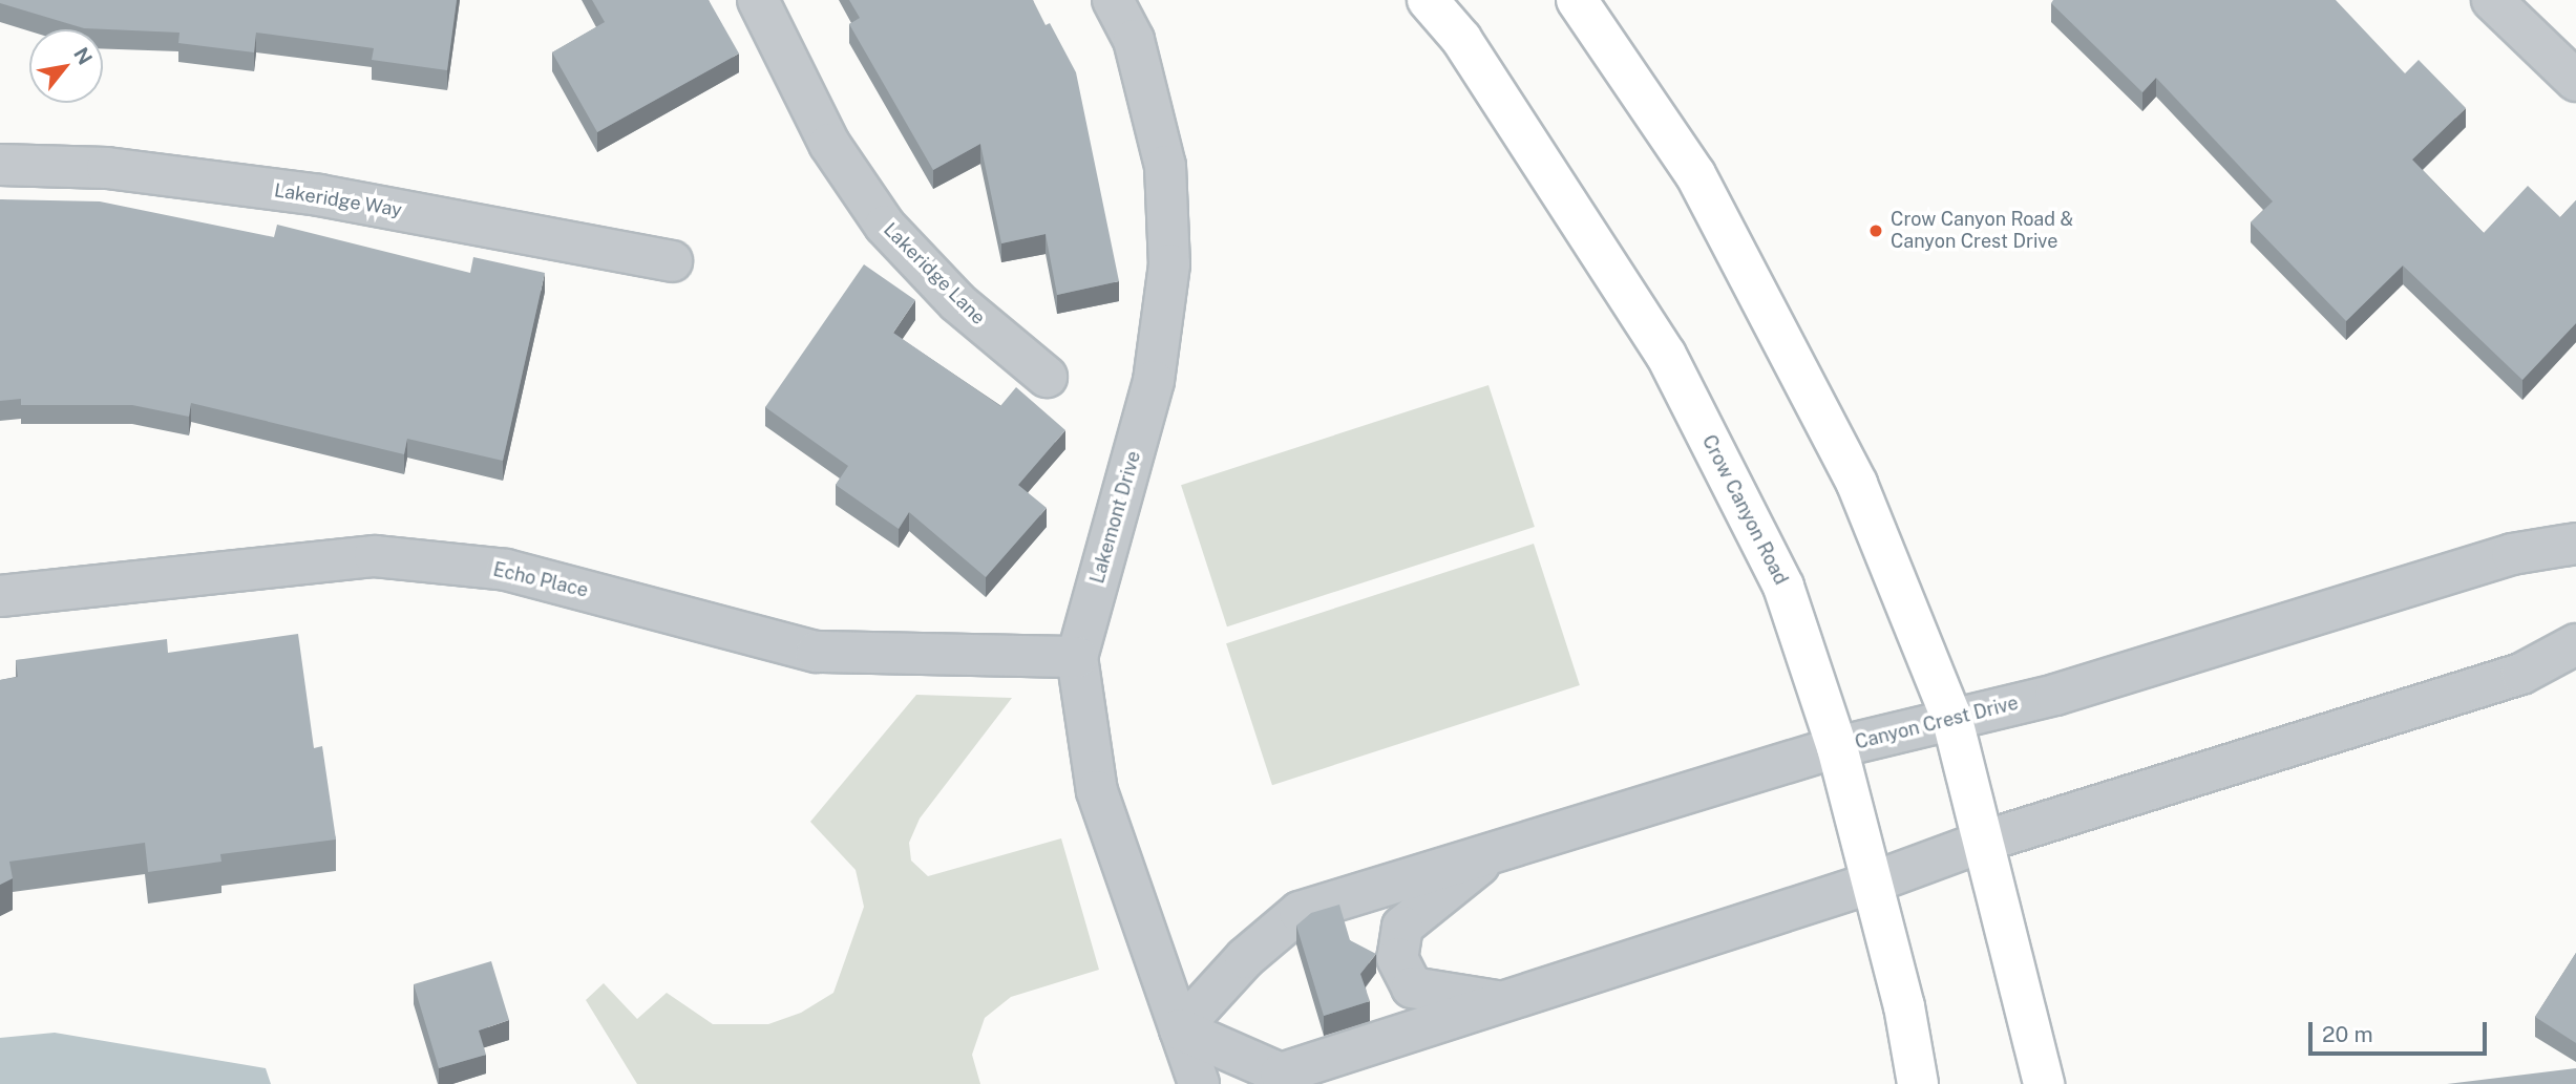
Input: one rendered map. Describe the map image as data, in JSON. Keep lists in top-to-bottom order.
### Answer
{
  "streets": {
    "main road": ["Crow Canyon Road"],
    "street": [
      "Lakeridge Way",
      "Lakeridge Lane",
      "Lakemont Drive",
      "Echo Place",
      "Canyon Crest Drive"
    ]
  },
  "crossings": [
    ["Crow Canyon Road", "Canyon Crest Drive"],
    ["Lakemont Drive", "Echo Place"],
    ["Lakemont Drive", "Canyon Crest Drive"]
  ],
  "places": ["Crow Canyon Road & Canyon Crest Drive"],
  "scale_bar": "20 m",
  "north": "top right"
}
